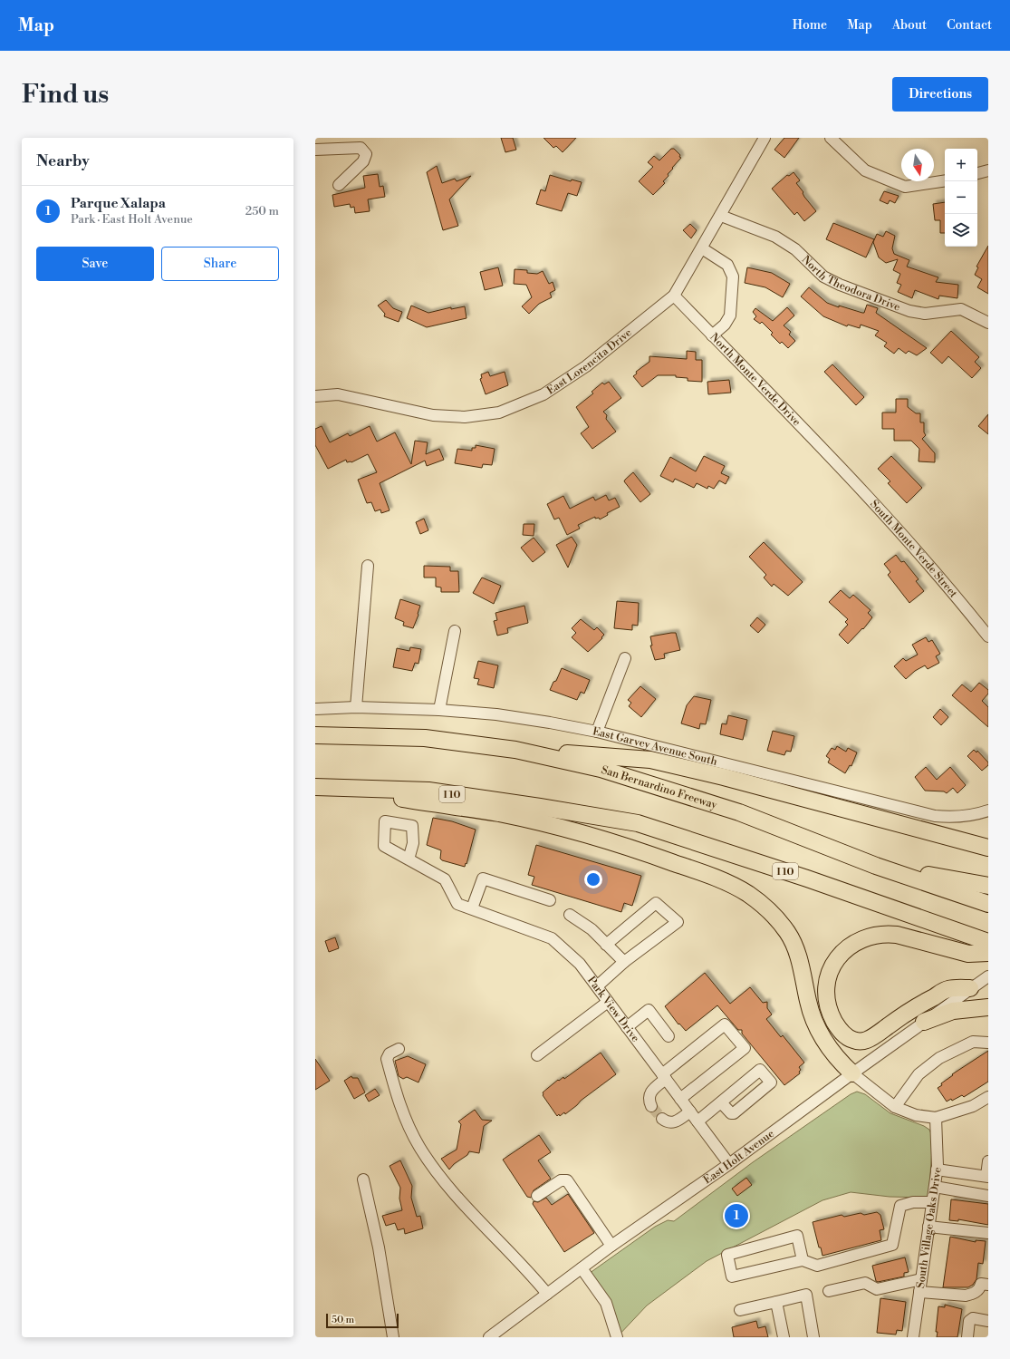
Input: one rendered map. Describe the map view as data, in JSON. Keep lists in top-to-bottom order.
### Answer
{
  "streets": {
    "highway": ["San Bernardino Freeway", "I 10"],
    "street": [
      "North Theodora Drive",
      "East Lorencita Drive",
      "North Monte Verde Drive",
      "South Monte Verde Street",
      "East Garvey Avenue South",
      "Park View Drive",
      "East Holt Avenue",
      "South Village Oaks Drive"
    ]
  },
  "crossings": [
    ["North Theodora Drive", "East Lorencita Drive"],
    ["East Lorencita Drive", "North Monte Verde Drive"],
    ["North Monte Verde Drive", "South Monte Verde Street"],
    ["Park View Drive", "East Holt Avenue"]
  ],
  "scale_bar": "50 m",
  "north": "bottom",
  "page": {
    "header": "Map",
    "nav": [
      "Home",
      "Map",
      "About",
      "Contact"
    ],
    "buttons": [
      "Directions",
      ["Save", "Share"]
    ],
    "title": "Find us",
    "heading": "Nearby",
    "map_buttons": ["+", "−"],
    "list": [
      {
        "mark": "1",
        "name": "Parque Xalapa",
        "note": "Park · East Holt Avenue",
        "value": "250 m"
      }
    ],
    "pins": "1",
    "scale": "50 m"
  }
}
